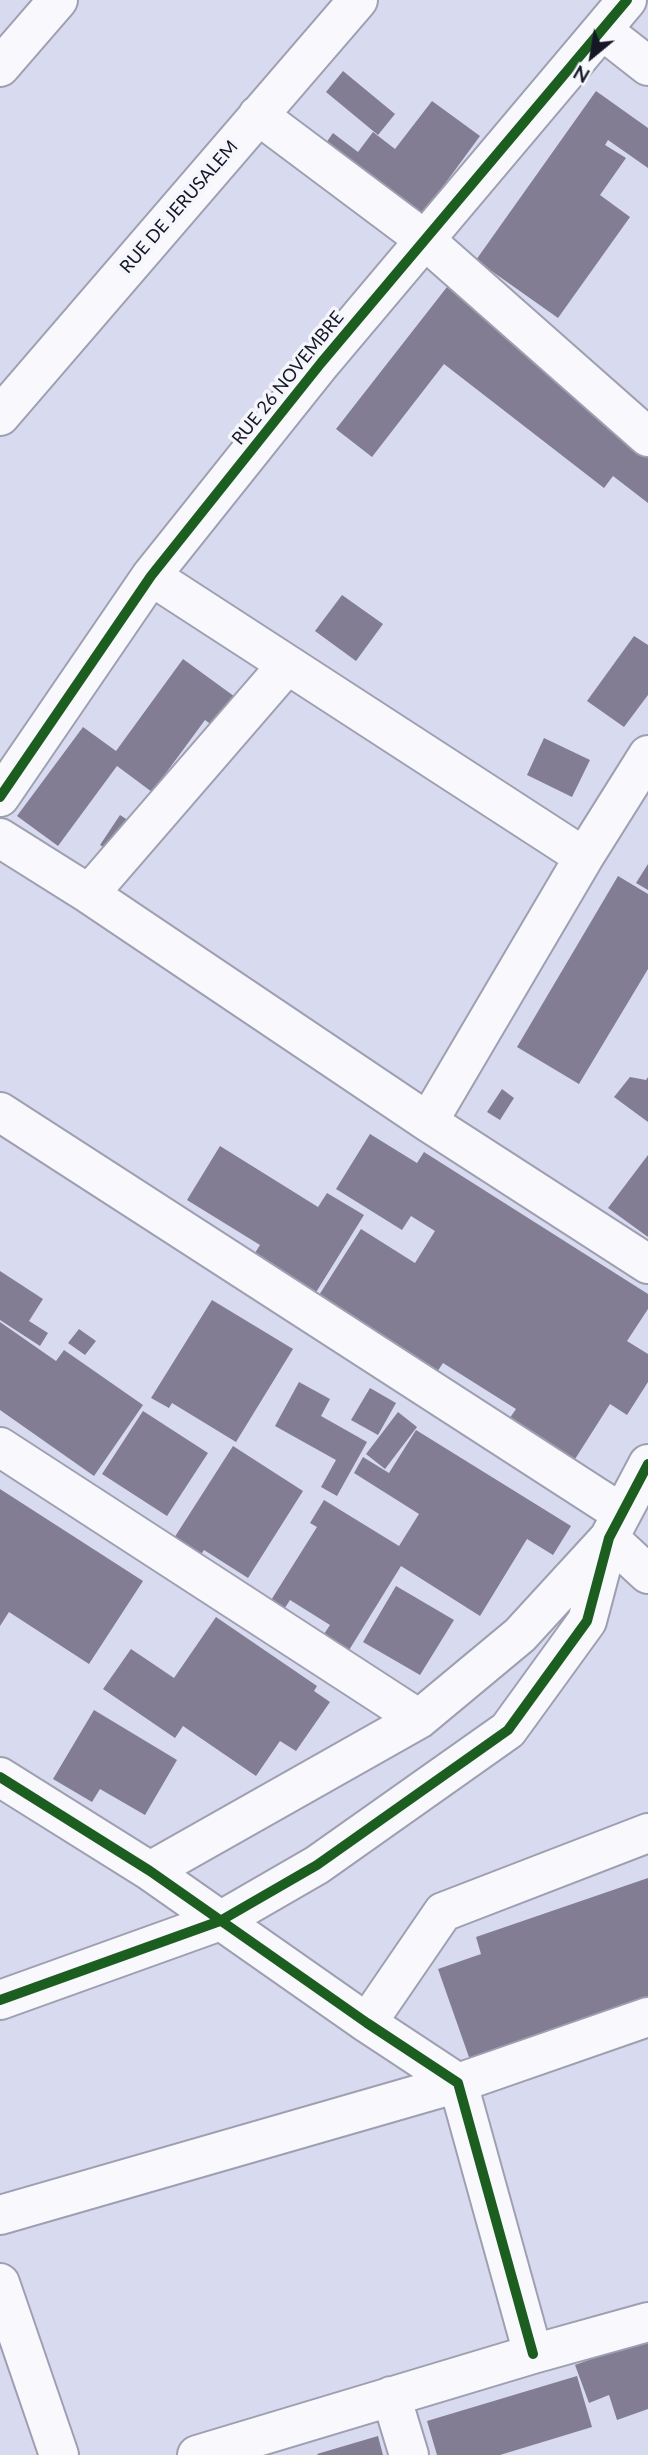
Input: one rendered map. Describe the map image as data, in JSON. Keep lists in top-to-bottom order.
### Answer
{
  "streets": {
    "street": ["RUE DE JERUSALEM", "RUE 26 NOVEMBRE"]
  },
  "north": "bottom left"
}
